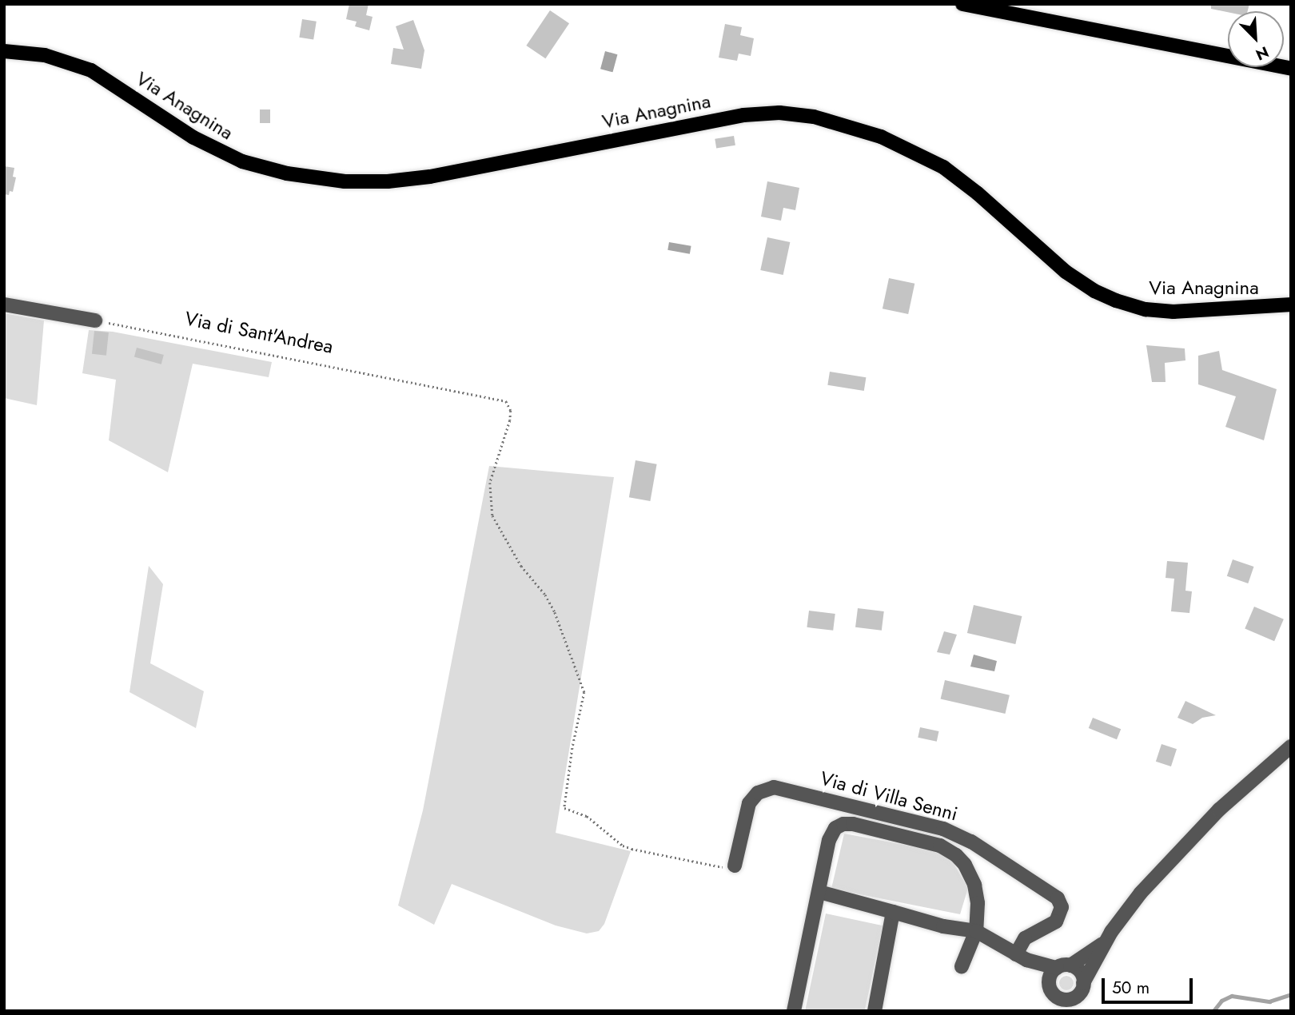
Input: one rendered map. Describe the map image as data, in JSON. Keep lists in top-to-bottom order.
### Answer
{
  "streets": {
    "main road": ["Via Anagnina"],
    "street": ["Via di Villa Senni"],
    "path": ["Via di Sant'Andrea"]
  },
  "crossings": [
    ["Via di Sant'Andrea", "Via di Villa Senni"]
  ],
  "scale_bar": "50 m",
  "north": "bottom right"
}
